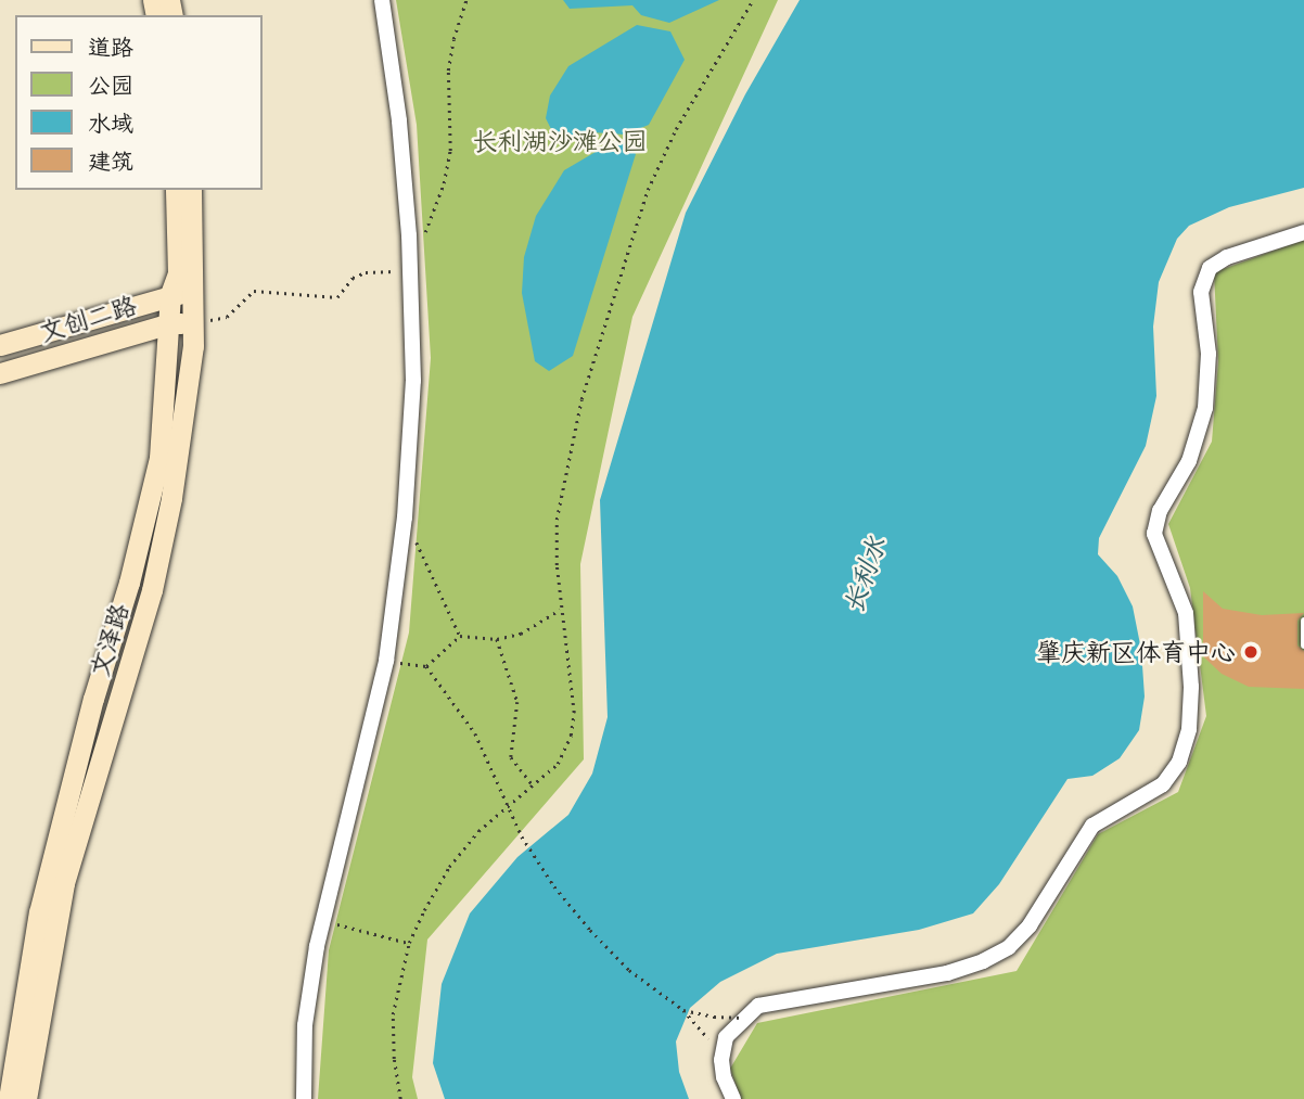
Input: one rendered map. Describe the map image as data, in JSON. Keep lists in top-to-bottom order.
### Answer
{
  "streets": {
    "street": ["文创二路", "文泽路"]
  },
  "crossings": [
    ["文创二路", "文泽路"]
  ],
  "water": ["长利水"],
  "parks": ["长利湖沙滩公园"],
  "places": ["肇庆新区体育中心"],
  "legend": [
    "道路",
    "公园",
    "水域",
    "建筑"
  ]
}
